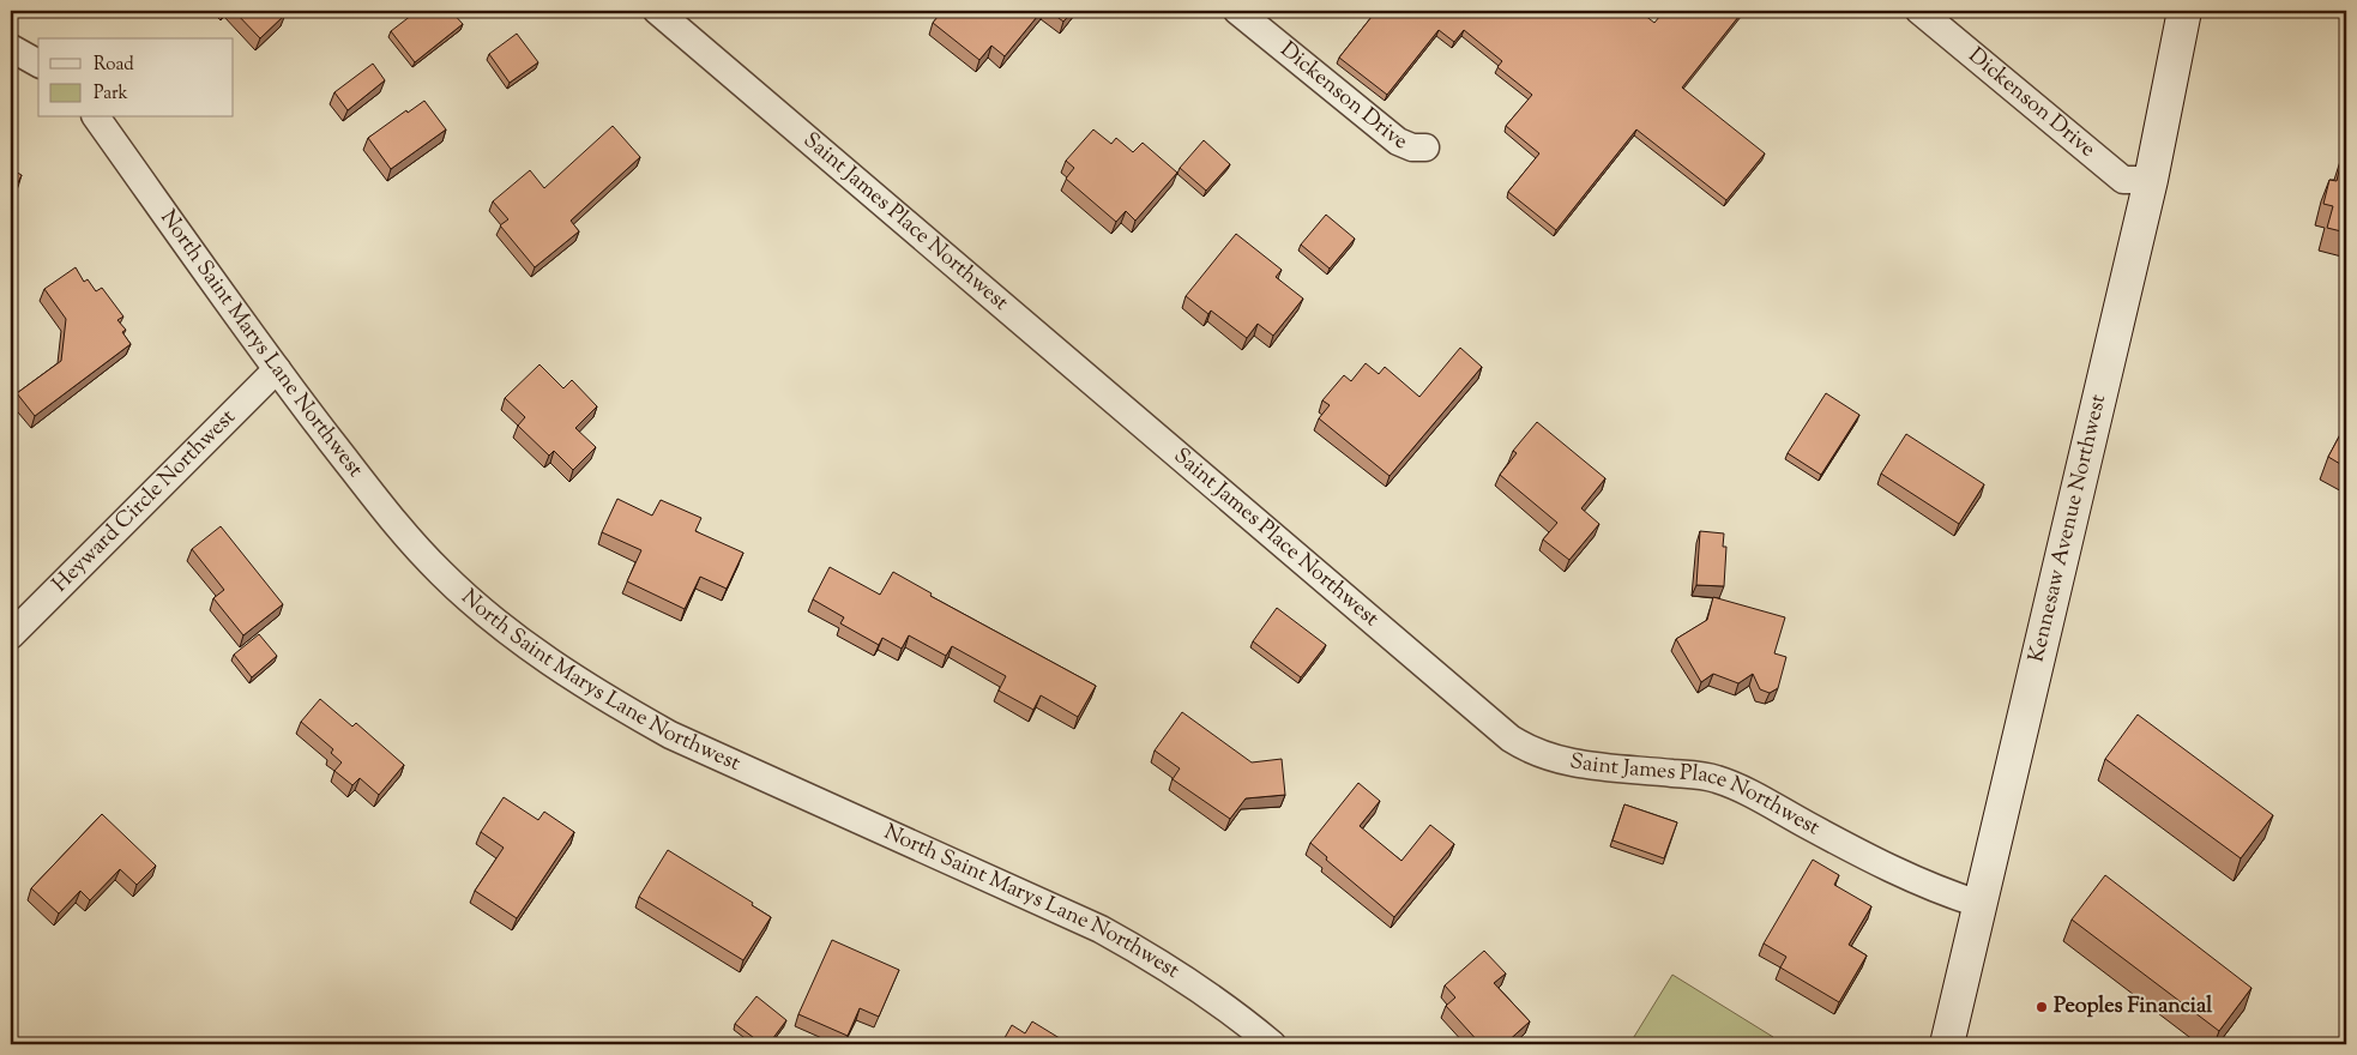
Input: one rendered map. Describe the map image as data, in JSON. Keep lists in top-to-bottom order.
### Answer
{
  "streets": {
    "street": [
      "Dickenson Drive",
      "Saint James Place Northwest",
      "North Saint Marys Lane Northwest",
      "Heyward Circle Northwest",
      "Kennesaw Avenue Northwest"
    ]
  },
  "crossings": [
    ["Dickenson Drive", "Kennesaw Avenue Northwest"],
    ["Saint James Place Northwest", "Kennesaw Avenue Northwest"],
    ["North Saint Marys Lane Northwest", "Heyward Circle Northwest"]
  ],
  "places": ["Peoples Financial"],
  "legend": ["Road", "Park"]
}
